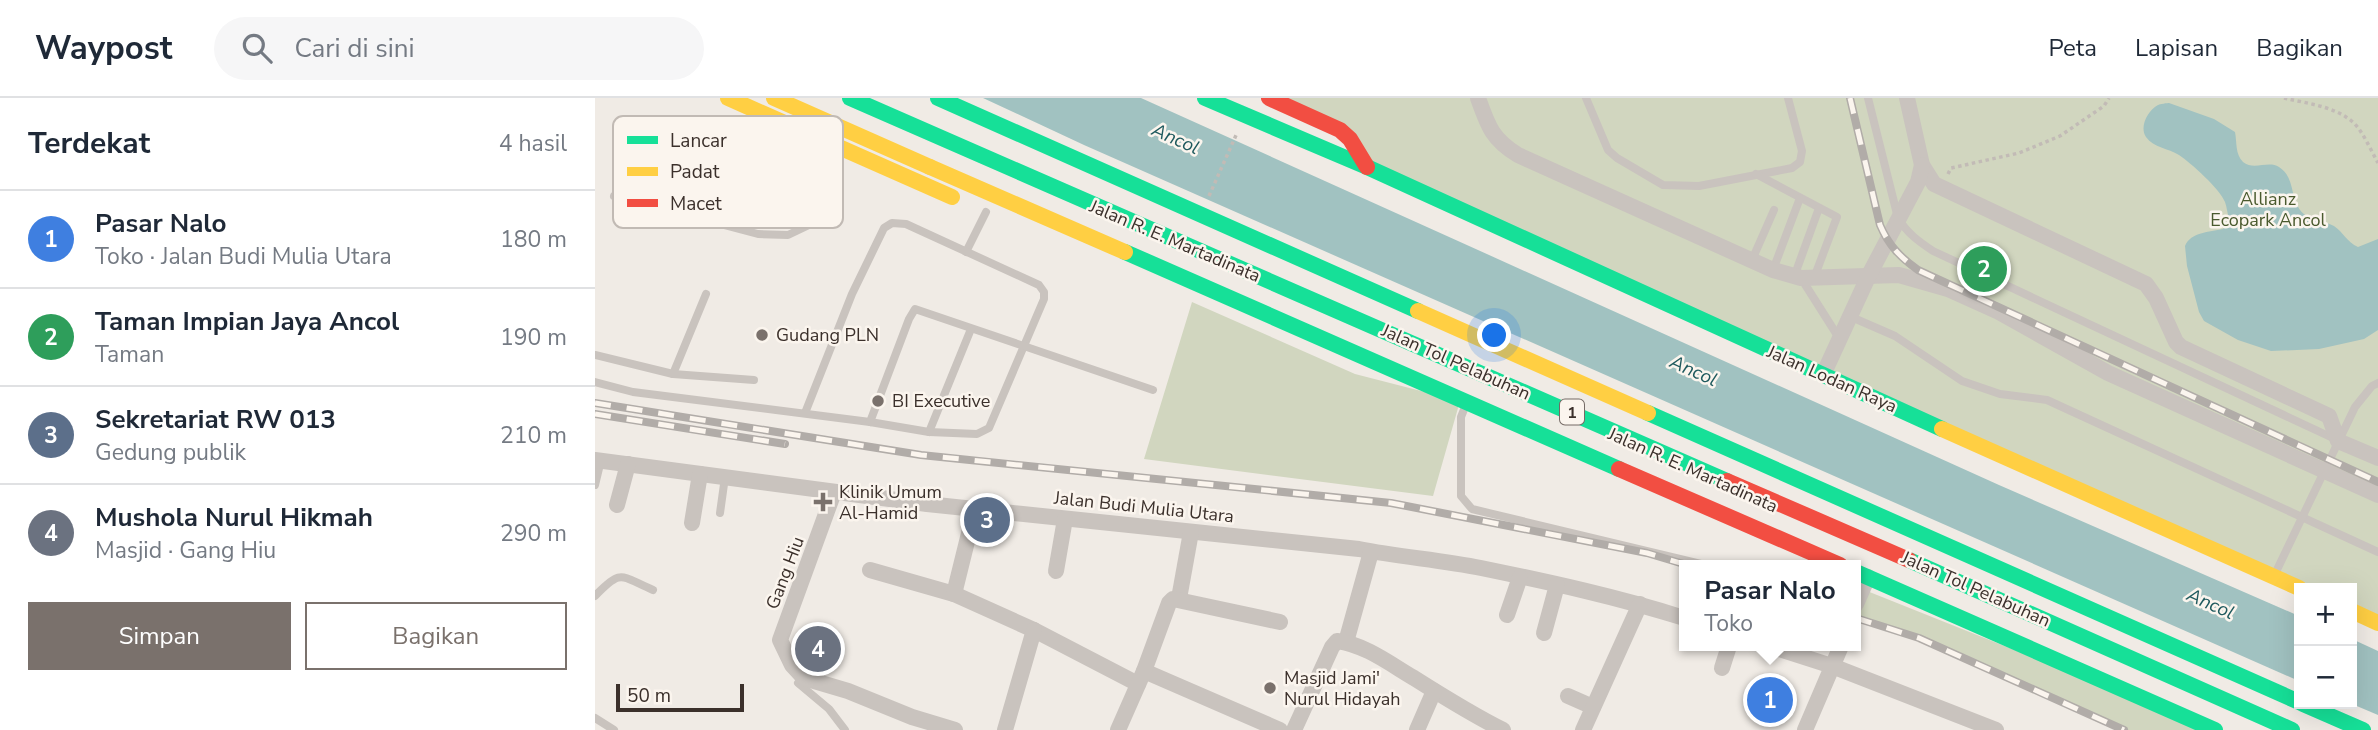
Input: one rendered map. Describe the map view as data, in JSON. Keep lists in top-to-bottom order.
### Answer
{
  "streets": {
    "main road": [
      "Jalan R. E. Martadinata",
      "Jalan Tol Pelabuhan",
      "Jalan Lodan Raya",
      "1"
    ],
    "street": ["Jalan Budi Mulia Utara", "Gang Hiu"]
  },
  "crossings": [
    ["Jalan Budi Mulia Utara", "Gang Hiu"]
  ],
  "water": ["Ancol"],
  "parks": ["Allianz Ecopark Ancol"],
  "places": {
    "other": ["Gudang PLN", "BI Executive", "Masjid Jami' Nurul Hidayah"],
    "health": ["Klinik Umum Al-Hamid"]
  },
  "legend": ["Lancar", "Padat", "Macet"],
  "scale_bar": "50 m",
  "page": {
    "header": "Waypost",
    "search": "Cari di sini",
    "nav": ["Peta", "Lapisan", "Bagikan"],
    "heading": ["Terdekat", "4 hasil"],
    "list": [
      {
        "mark": "1",
        "name": "Pasar Nalo",
        "note": "Toko · Jalan Budi Mulia Utara",
        "value": "180 m"
      },
      {
        "mark": "2",
        "name": "Taman Impian Jaya Ancol",
        "note": "Taman",
        "value": "190 m"
      },
      {
        "mark": "3",
        "name": "Sekretariat RW 013",
        "note": "Gedung publik",
        "value": "210 m"
      },
      {
        "mark": "4",
        "name": "Mushola Nurul Hikmah",
        "note": "Masjid · Gang Hiu",
        "value": "290 m"
      }
    ],
    "pins": [
      "2",
      "3",
      "4",
      "1"
    ],
    "popup": ["Pasar Nalo", "Toko"],
    "buttons": ["Simpan", "Bagikan"],
    "map_buttons": ["+", "−"],
    "scale": "50 m"
  }
}
